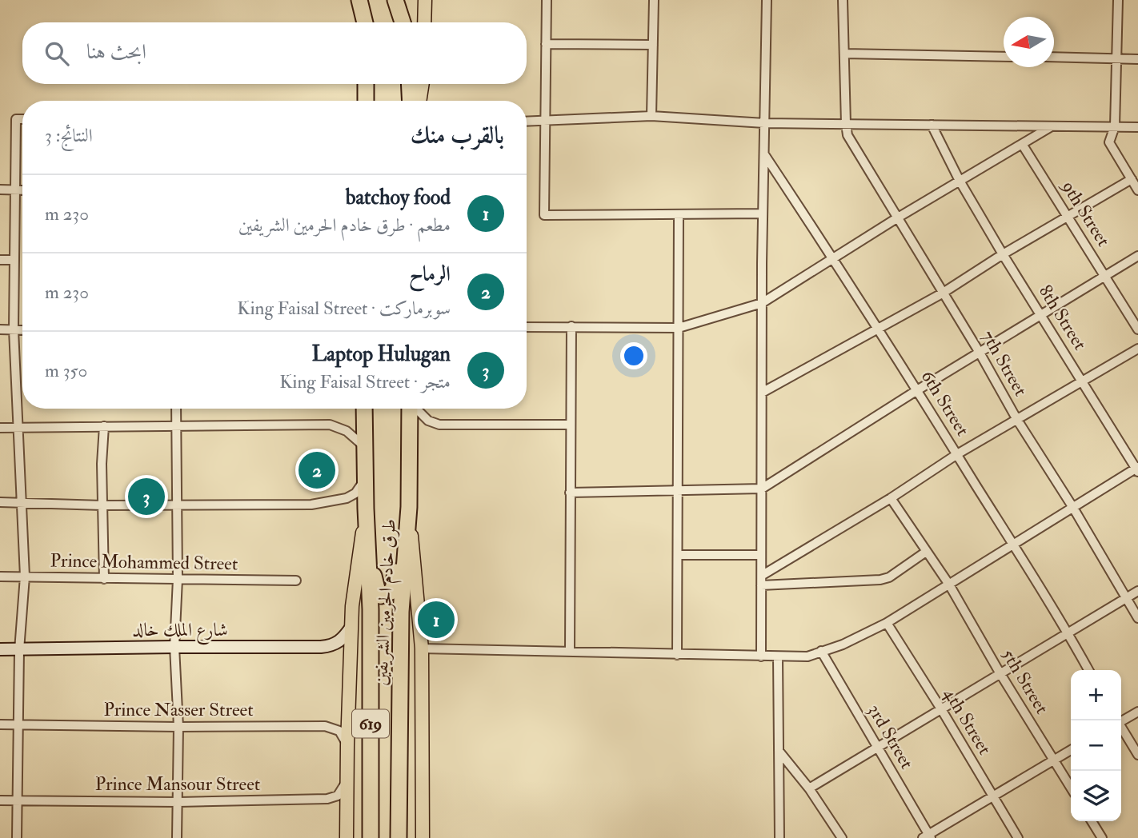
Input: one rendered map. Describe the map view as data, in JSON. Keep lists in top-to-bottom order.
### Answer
{
  "streets": {
    "highway": ["طرق خادم الحرمين الشريفين", "619"],
    "street": [
      "9th Street",
      "8th Street",
      "7th Street",
      "6th Street",
      "Prince Mohammed Street",
      "شارع الملك خالد",
      "5th Street",
      "Prince Nasser Street",
      "4th Street",
      "3rd Street",
      "Prince Mansour Street"
    ]
  },
  "north": "left",
  "page": {
    "search": "ابحث هنا",
    "heading": ["بالقرب منك", "النتائج: 3"],
    "list": [
      {
        "mark": "1",
        "name": "batchoy food",
        "note": "مطعم · طرق خادم الحرمين الشريفين",
        "value": "230 m"
      },
      {
        "mark": "2",
        "name": "الرماح",
        "note": "سوبرماركت · King Faisal Street",
        "value": "230 m"
      },
      {
        "mark": "3",
        "name": "Laptop Hulugan",
        "note": "متجر · King Faisal Street",
        "value": "350 m"
      }
    ],
    "pins": ["2", "3", "1"],
    "map_buttons": ["+", "−"]
  }
}
